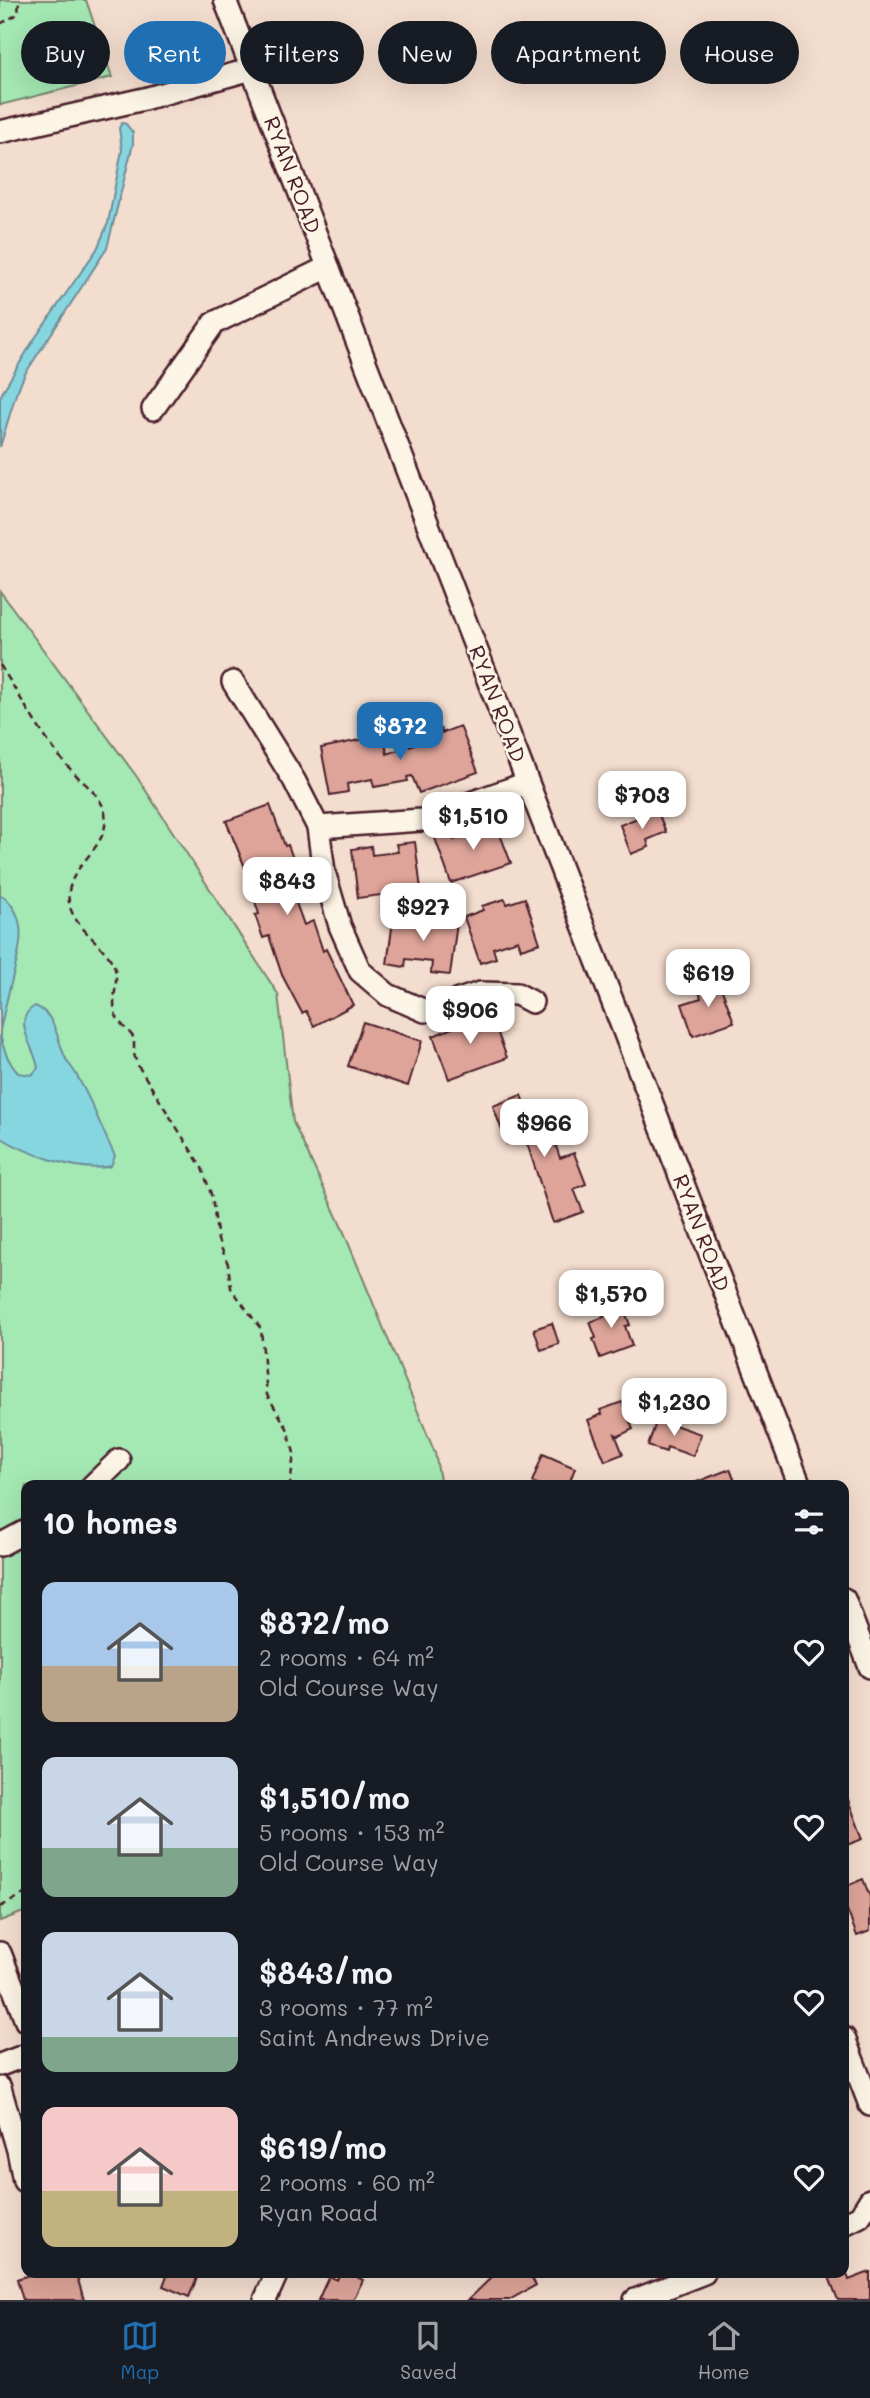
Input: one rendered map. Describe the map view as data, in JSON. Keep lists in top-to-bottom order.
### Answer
{
  "streets": {
    "street": ["RYAN ROAD"]
  },
  "page": {
    "chip": [
      "Buy",
      "Rent",
      "Filters",
      "New",
      "Apartment",
      "House"
    ],
    "price": [
      "$872",
      "$703",
      "$1,510",
      "$843",
      "$927",
      "$619",
      "$906",
      "$966",
      "$1,570",
      "$1,230"
    ],
    "heading": "10 homes",
    "list": [
      {
        "name": "$872/mo",
        "note": "2 rooms · 64 m² · Old Course Way"
      },
      {
        "name": "$1,510/mo",
        "note": "5 rooms · 153 m² · Old Course Way"
      },
      {
        "name": "$843/mo",
        "note": "3 rooms · 77 m² · Saint Andrews Drive"
      },
      {
        "name": "$619/mo",
        "note": "2 rooms · 60 m² · Ryan Road"
      }
    ],
    "tabs": ["Map", "Saved", "Home"]
  }
}
